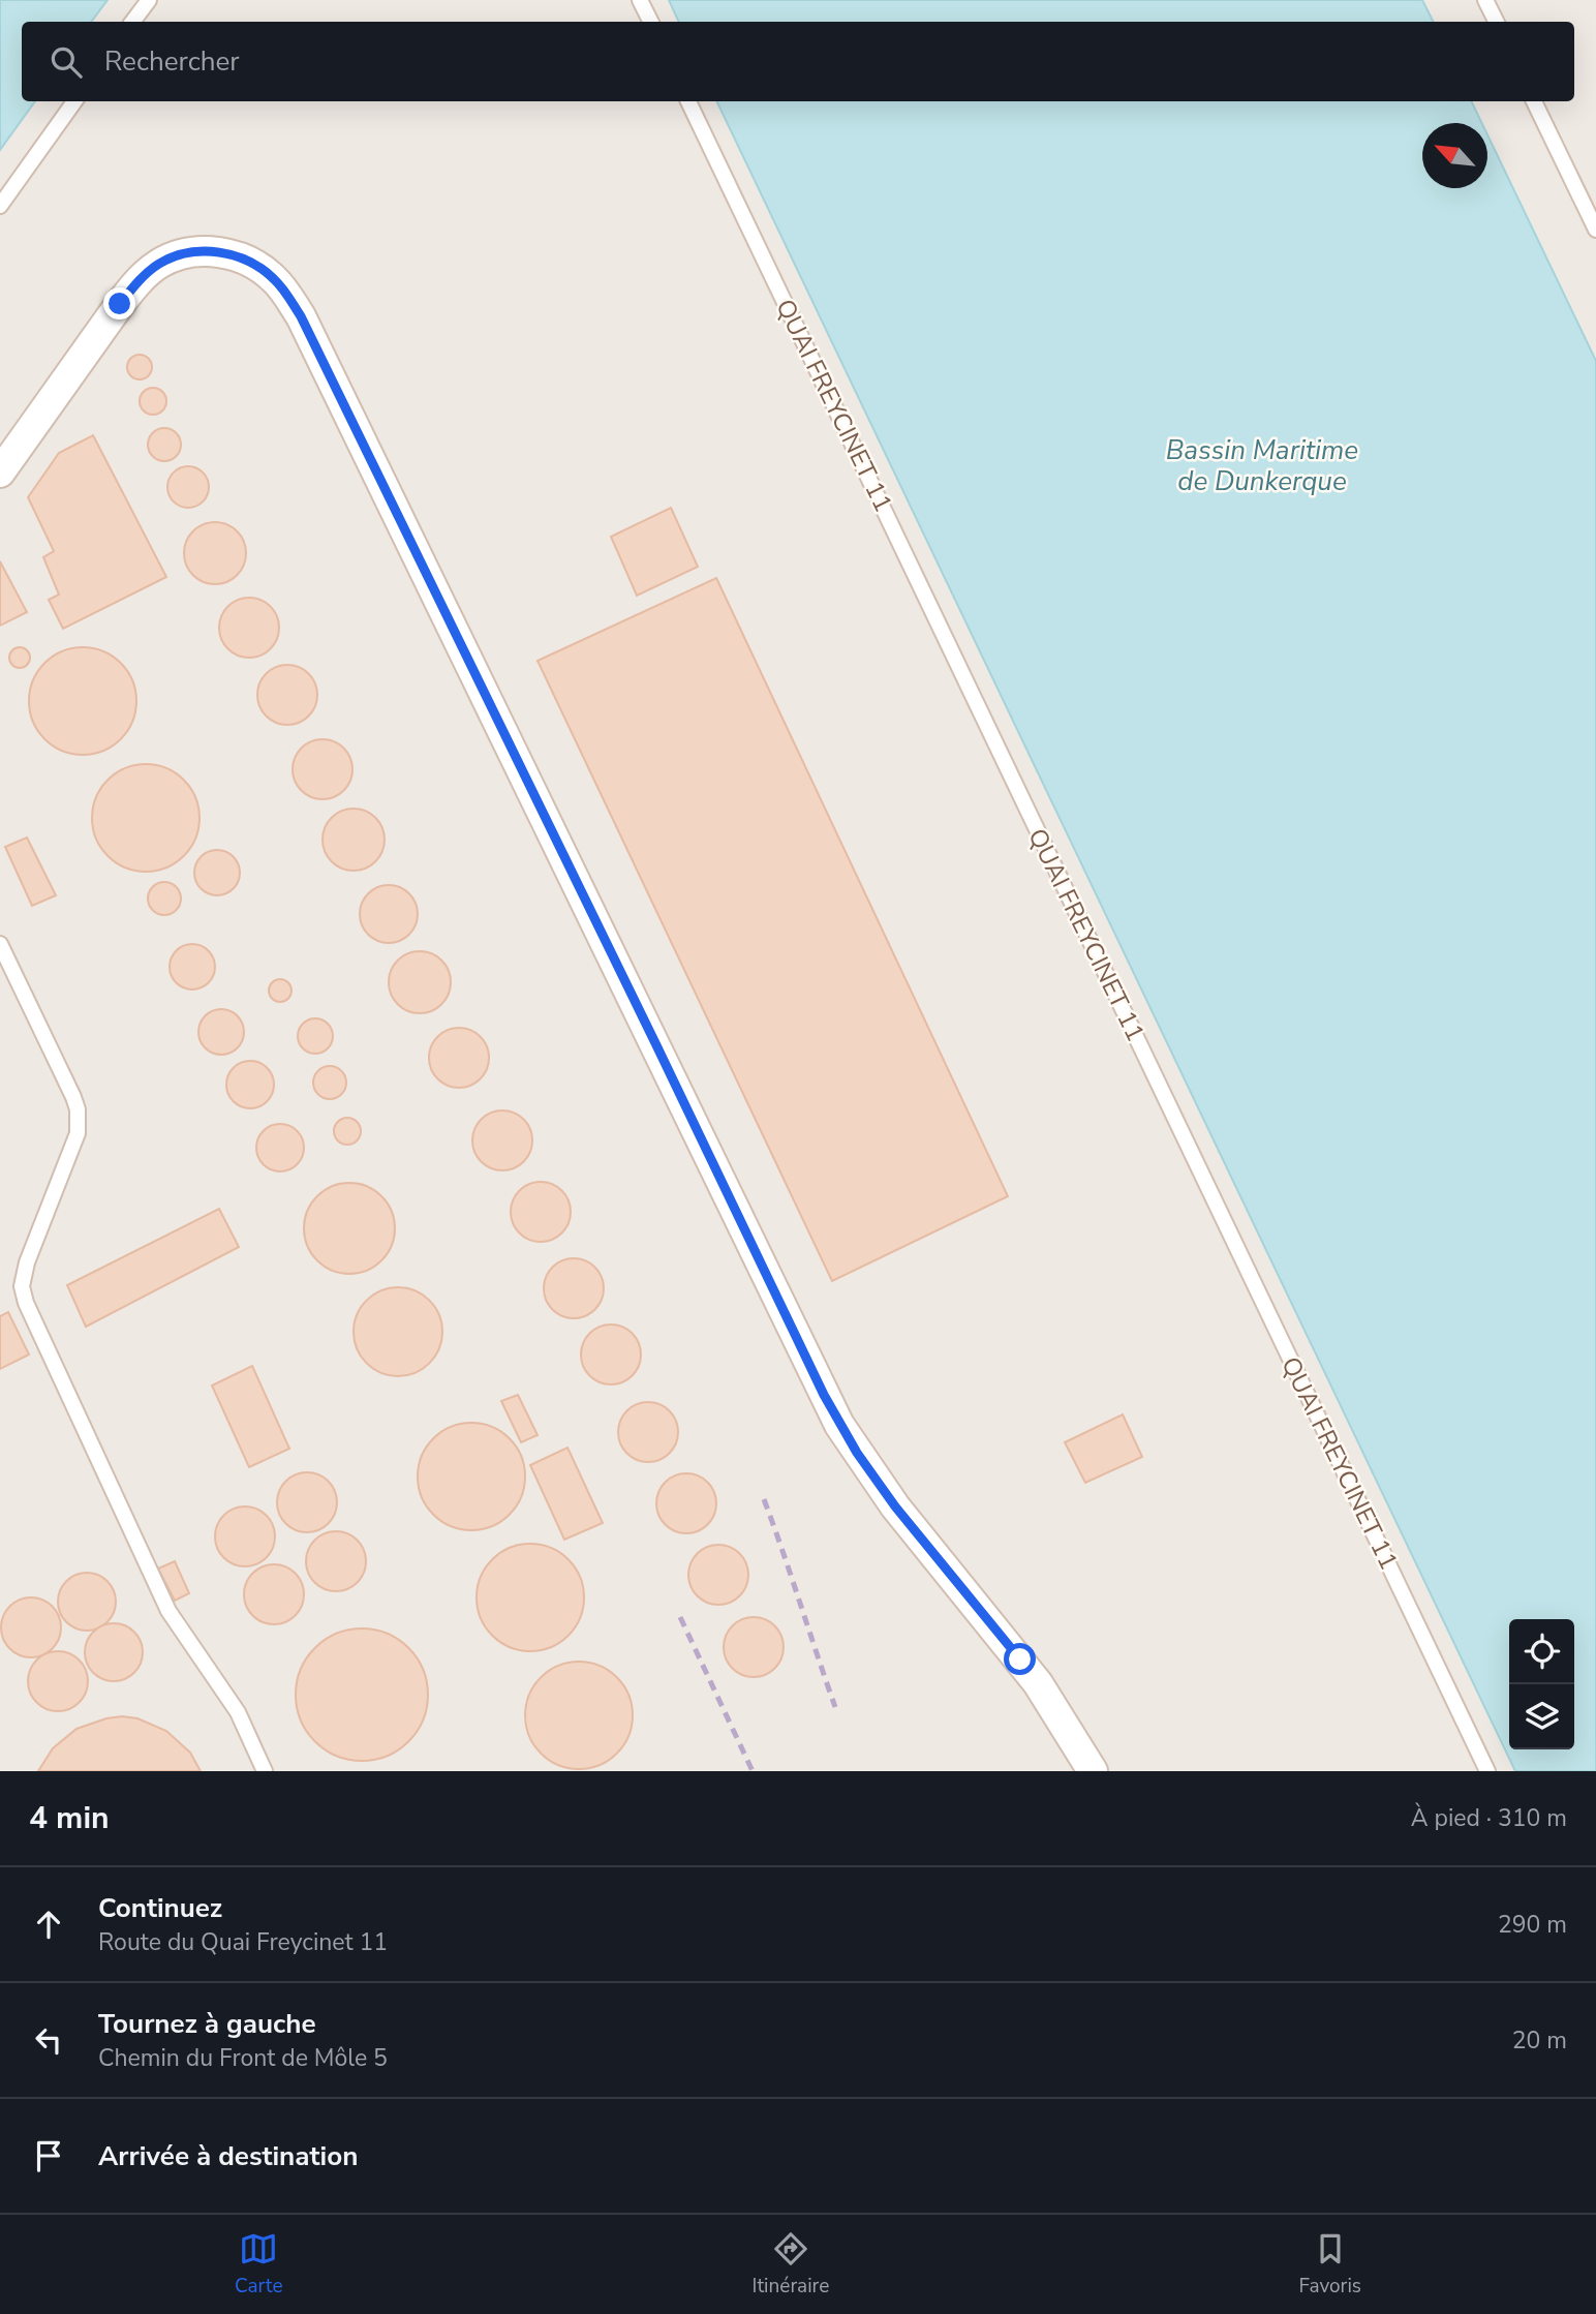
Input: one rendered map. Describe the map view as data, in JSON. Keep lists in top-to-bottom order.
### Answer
{
  "streets": {
    "lane": ["QUAI FREYCINET 11"]
  },
  "water": ["Bassin Maritime de Dunkerque"],
  "north": "top left",
  "page": {
    "search": "Rechercher",
    "heading": ["4 min", "À pied · 310 m"],
    "list": [
      ["Continuez", "Route du Quai Freycinet 11", "290 m"],
      ["Tournez à gauche", "Chemin du Front de Môle 5", "20 m"],
      "Arrivée à destination"
    ],
    "nav": ["Carte", "Itinéraire", "Favoris"]
  }
}
